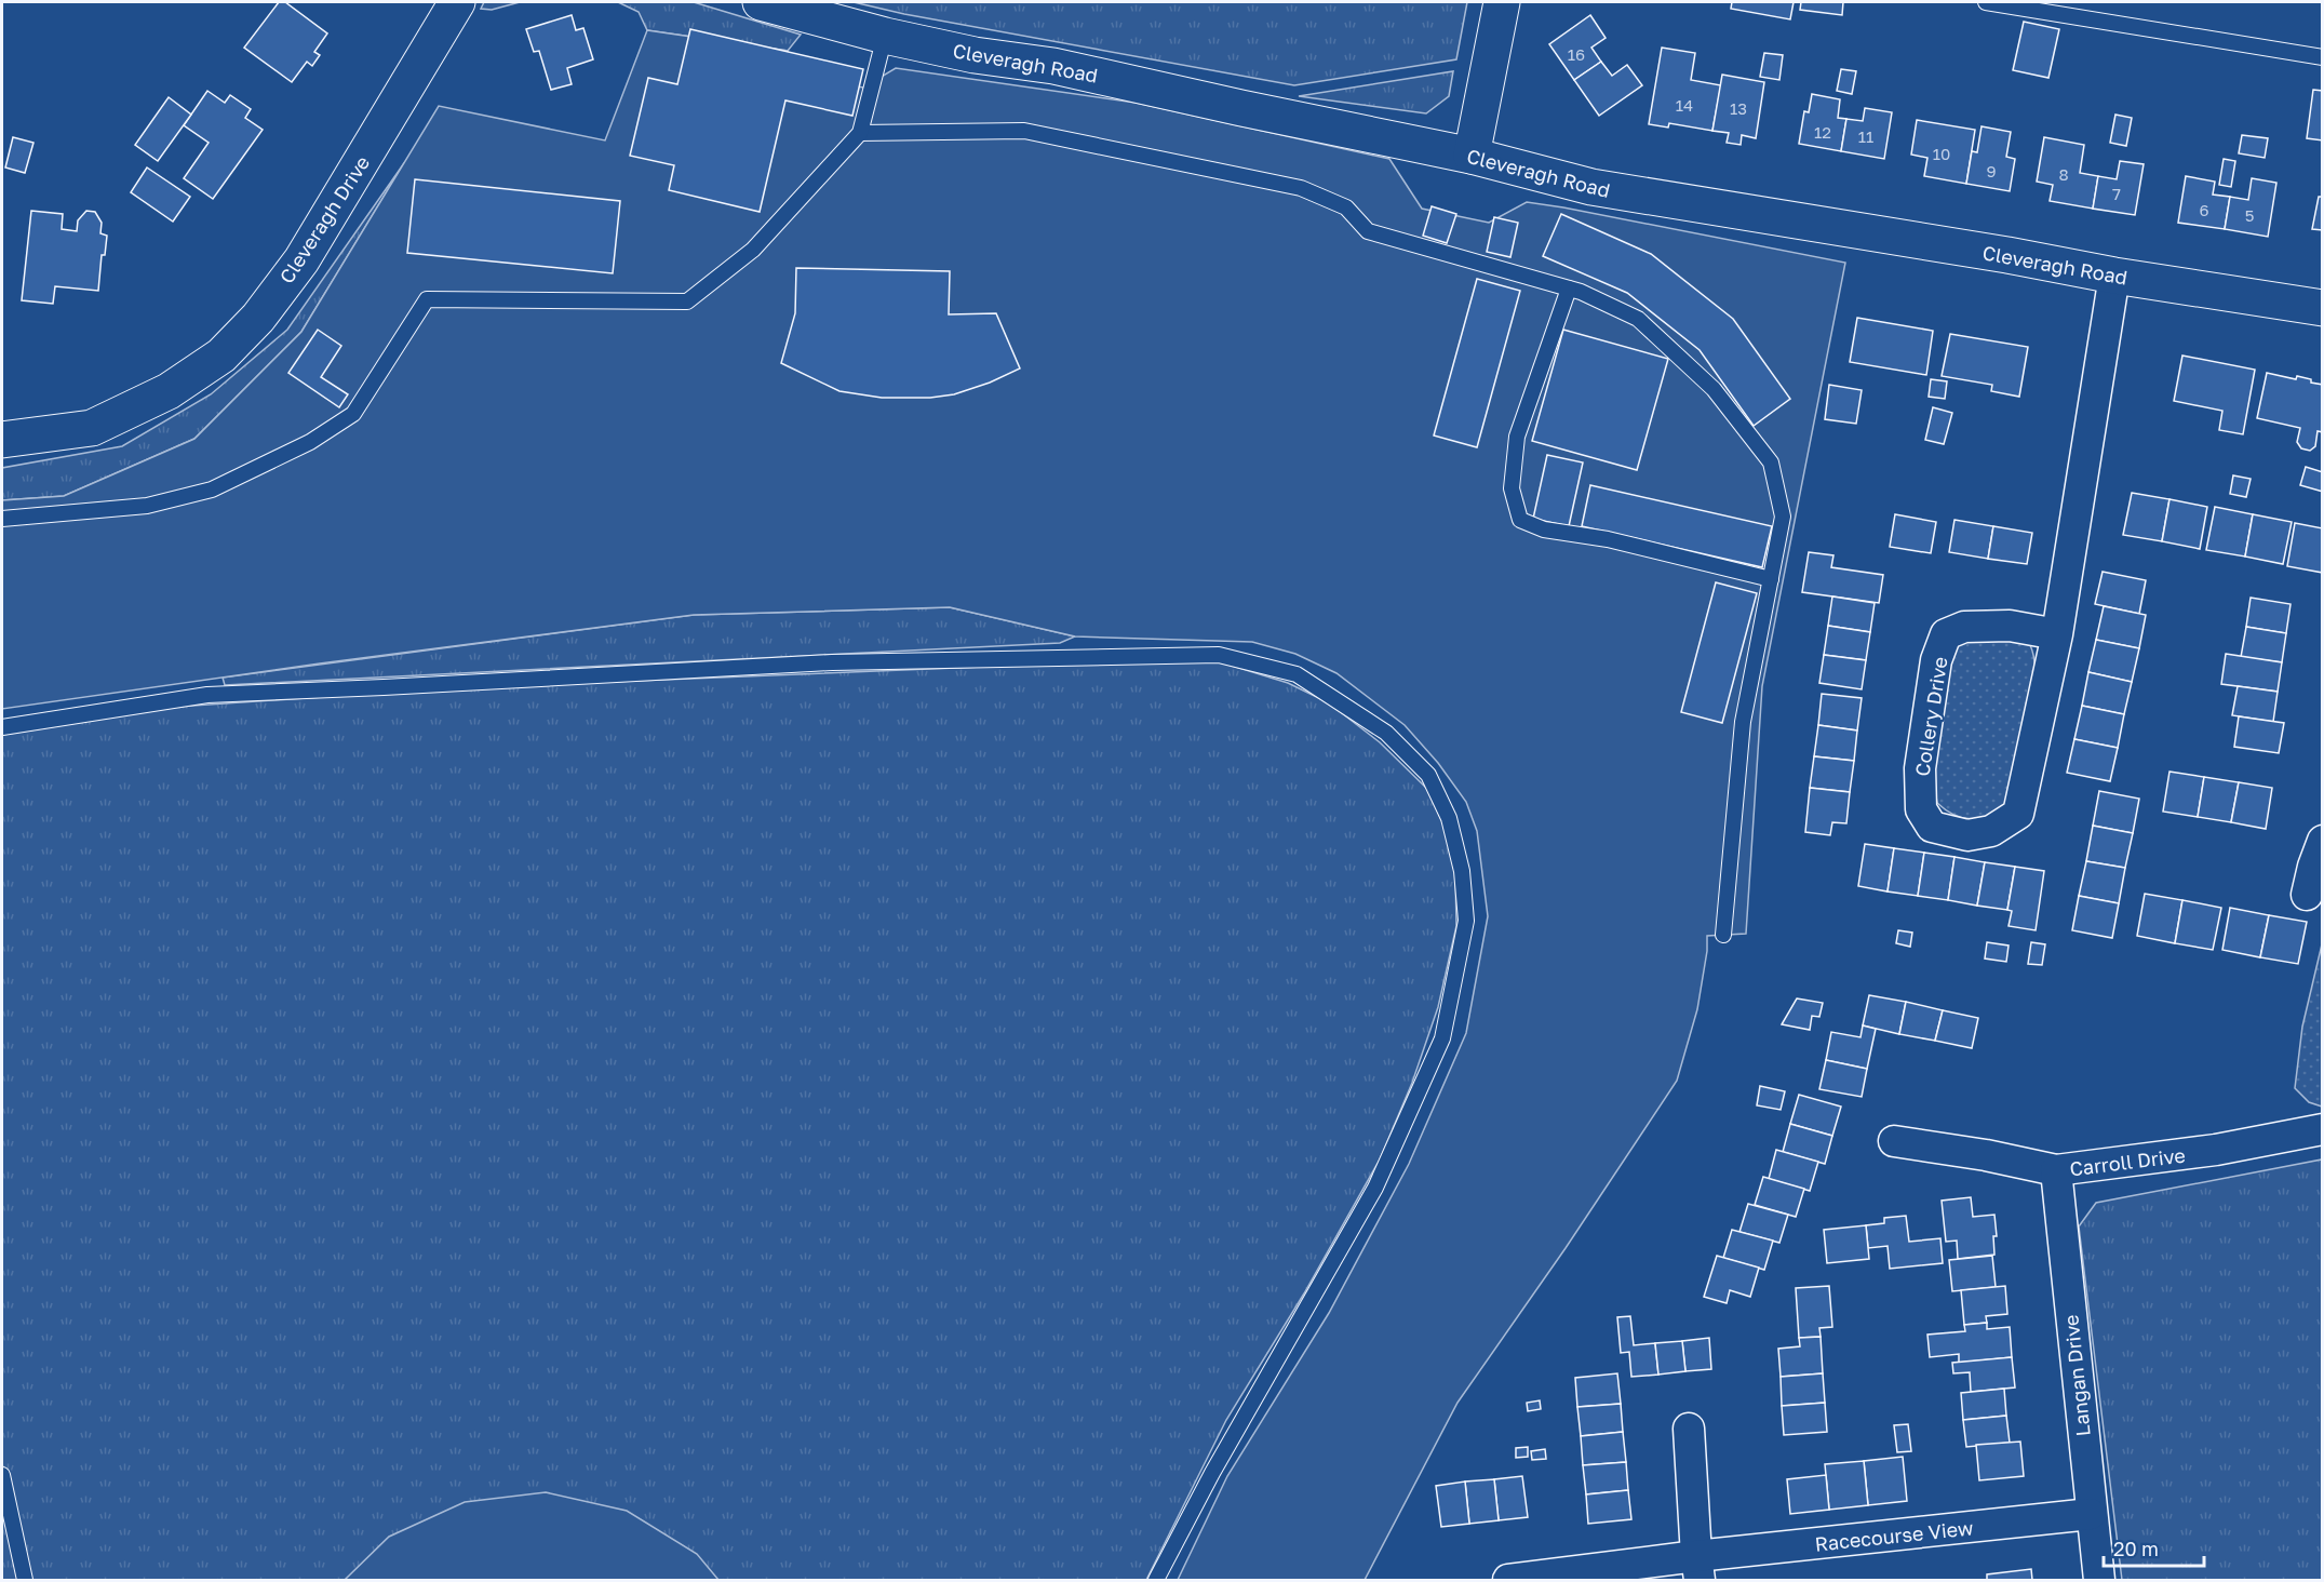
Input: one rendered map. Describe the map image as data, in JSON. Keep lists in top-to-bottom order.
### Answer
{
  "streets": {
    "street": [
      "Cleveragh Road",
      "Cleveragh Drive",
      "Collery Drive",
      "Carroll Drive",
      "Langan Drive",
      "Racecourse View"
    ]
  },
  "crossings": [
    ["Cleveragh Road", "Collery Drive"],
    ["Carroll Drive", "Langan Drive"],
    ["Langan Drive", "Racecourse View"]
  ],
  "house_numbers": [
    "16",
    "14",
    "13",
    "12",
    "11",
    "10",
    "9",
    "8",
    "7",
    "6",
    "5"
  ],
  "scale_bar": "20 m"
}
